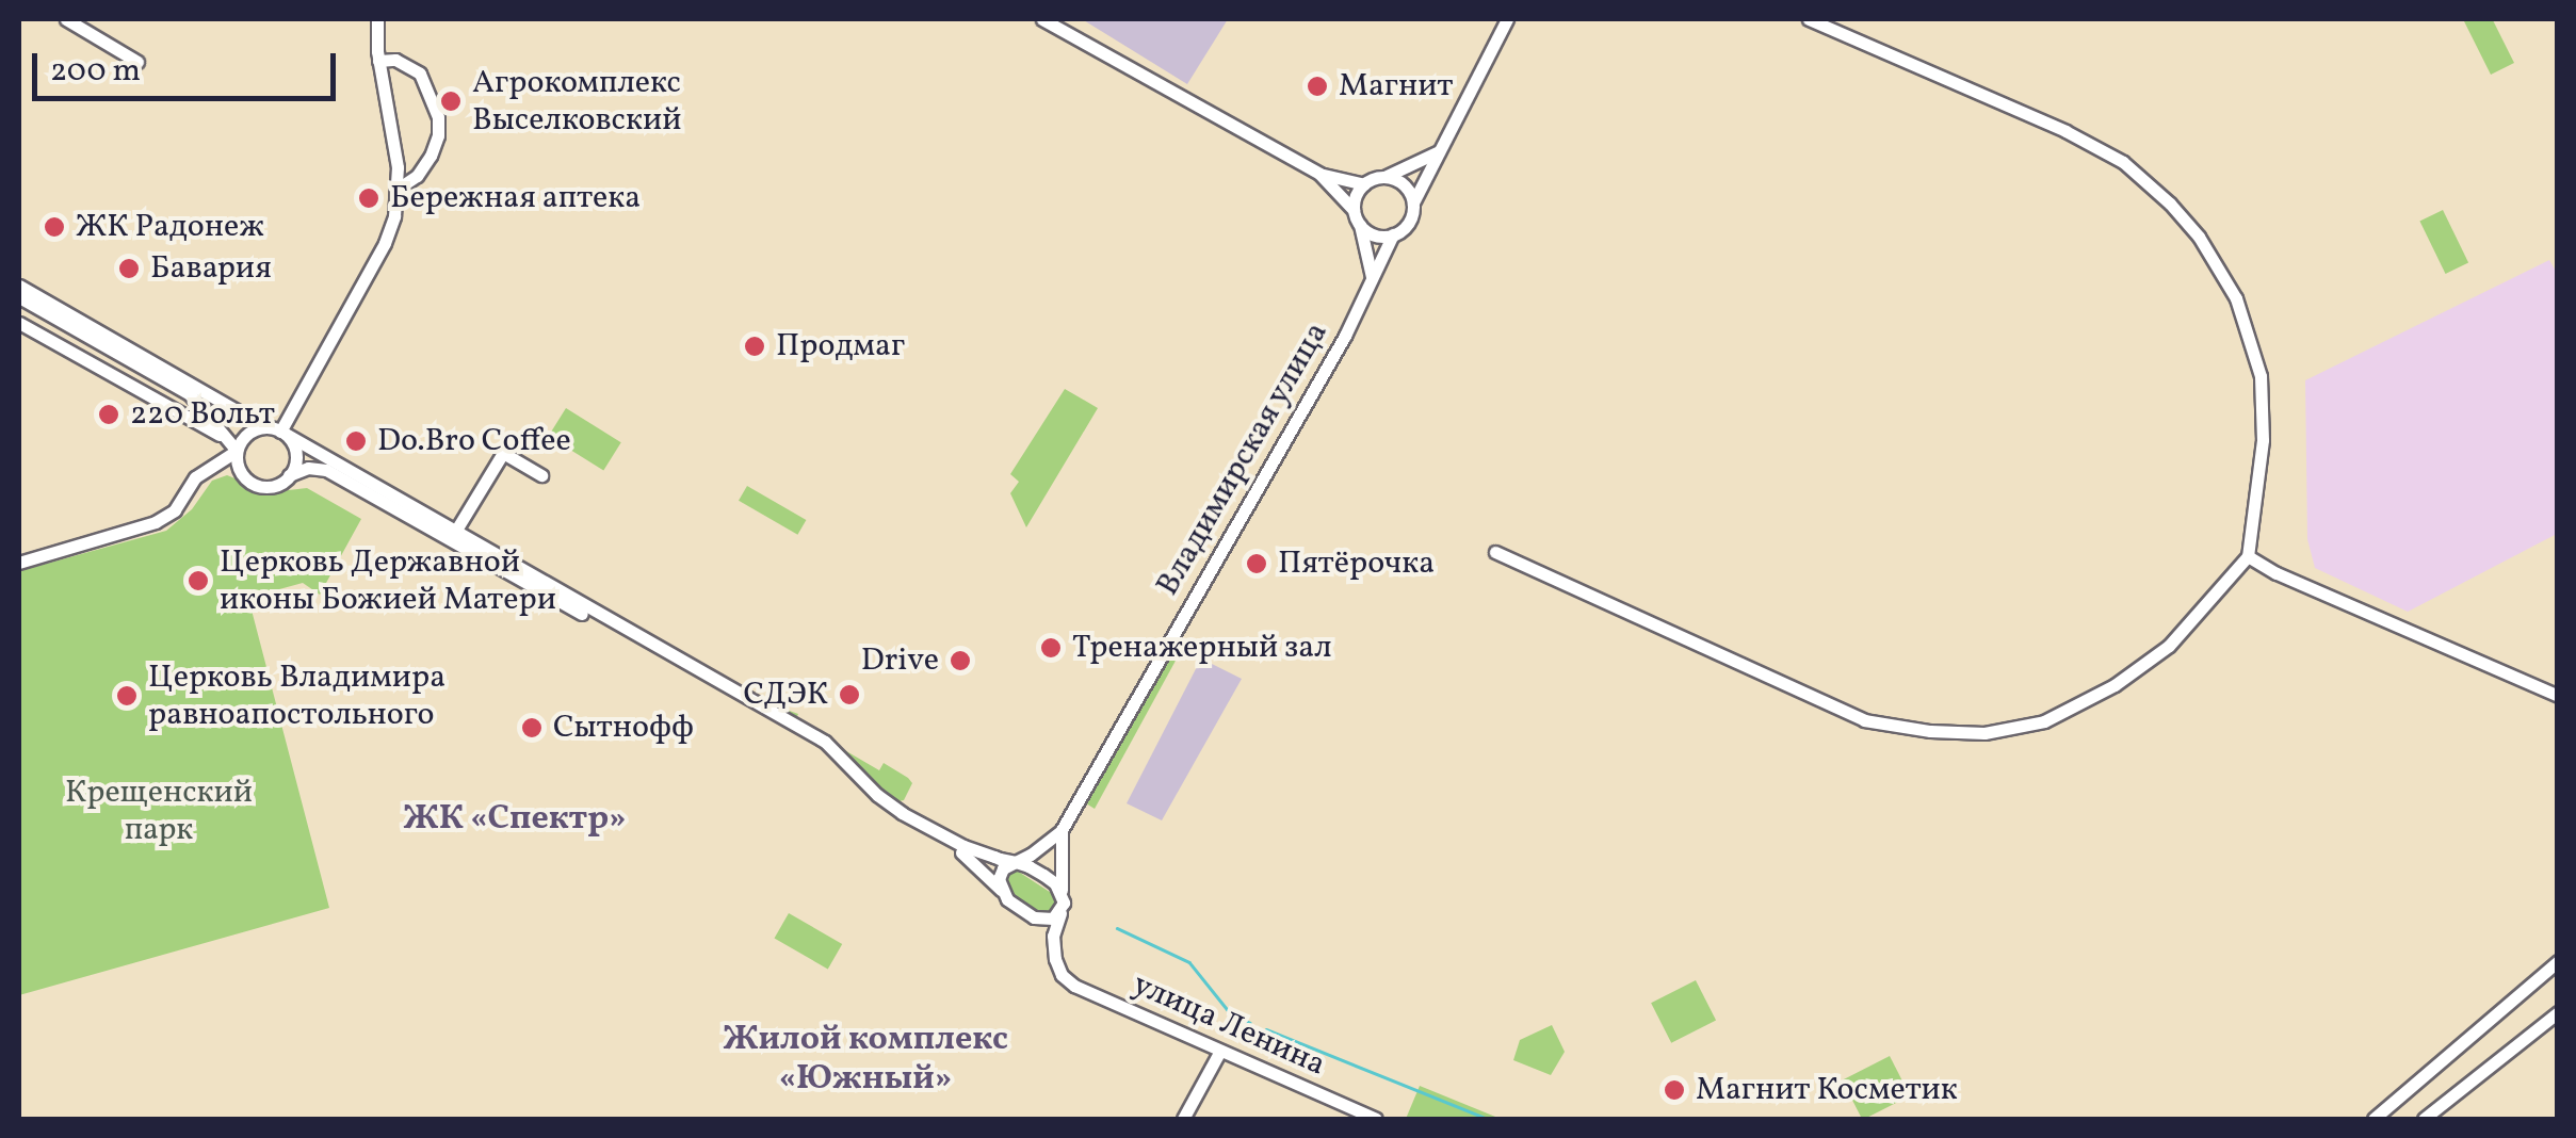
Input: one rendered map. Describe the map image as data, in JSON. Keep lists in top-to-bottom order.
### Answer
{
  "streets": {
    "street": ["Владимирская улица", "улица Ленина"]
  },
  "crossings": [
    ["Владимирская улица", "улица Ленина"]
  ],
  "districts": ["ЖК «Спектр»", "Жилой комплекс «Южный»"],
  "parks": ["Крещенский парк"],
  "places": [
    "Магнит",
    "Агрокомплекс Выселковский",
    "Бережная аптека",
    "ЖК Радонеж",
    "Бавария",
    "Продмаг",
    "220 Вольт",
    "Do.Bro Coffee",
    "Пятёрочка",
    "Церковь Державной иконы Божией Матери",
    "Тренажерный зал",
    "Drive",
    "СДЭК",
    "Церковь Владимира равноапостольного",
    "Сытнофф",
    "Магнит Косметик"
  ],
  "scale_bar": "200 m"
}
